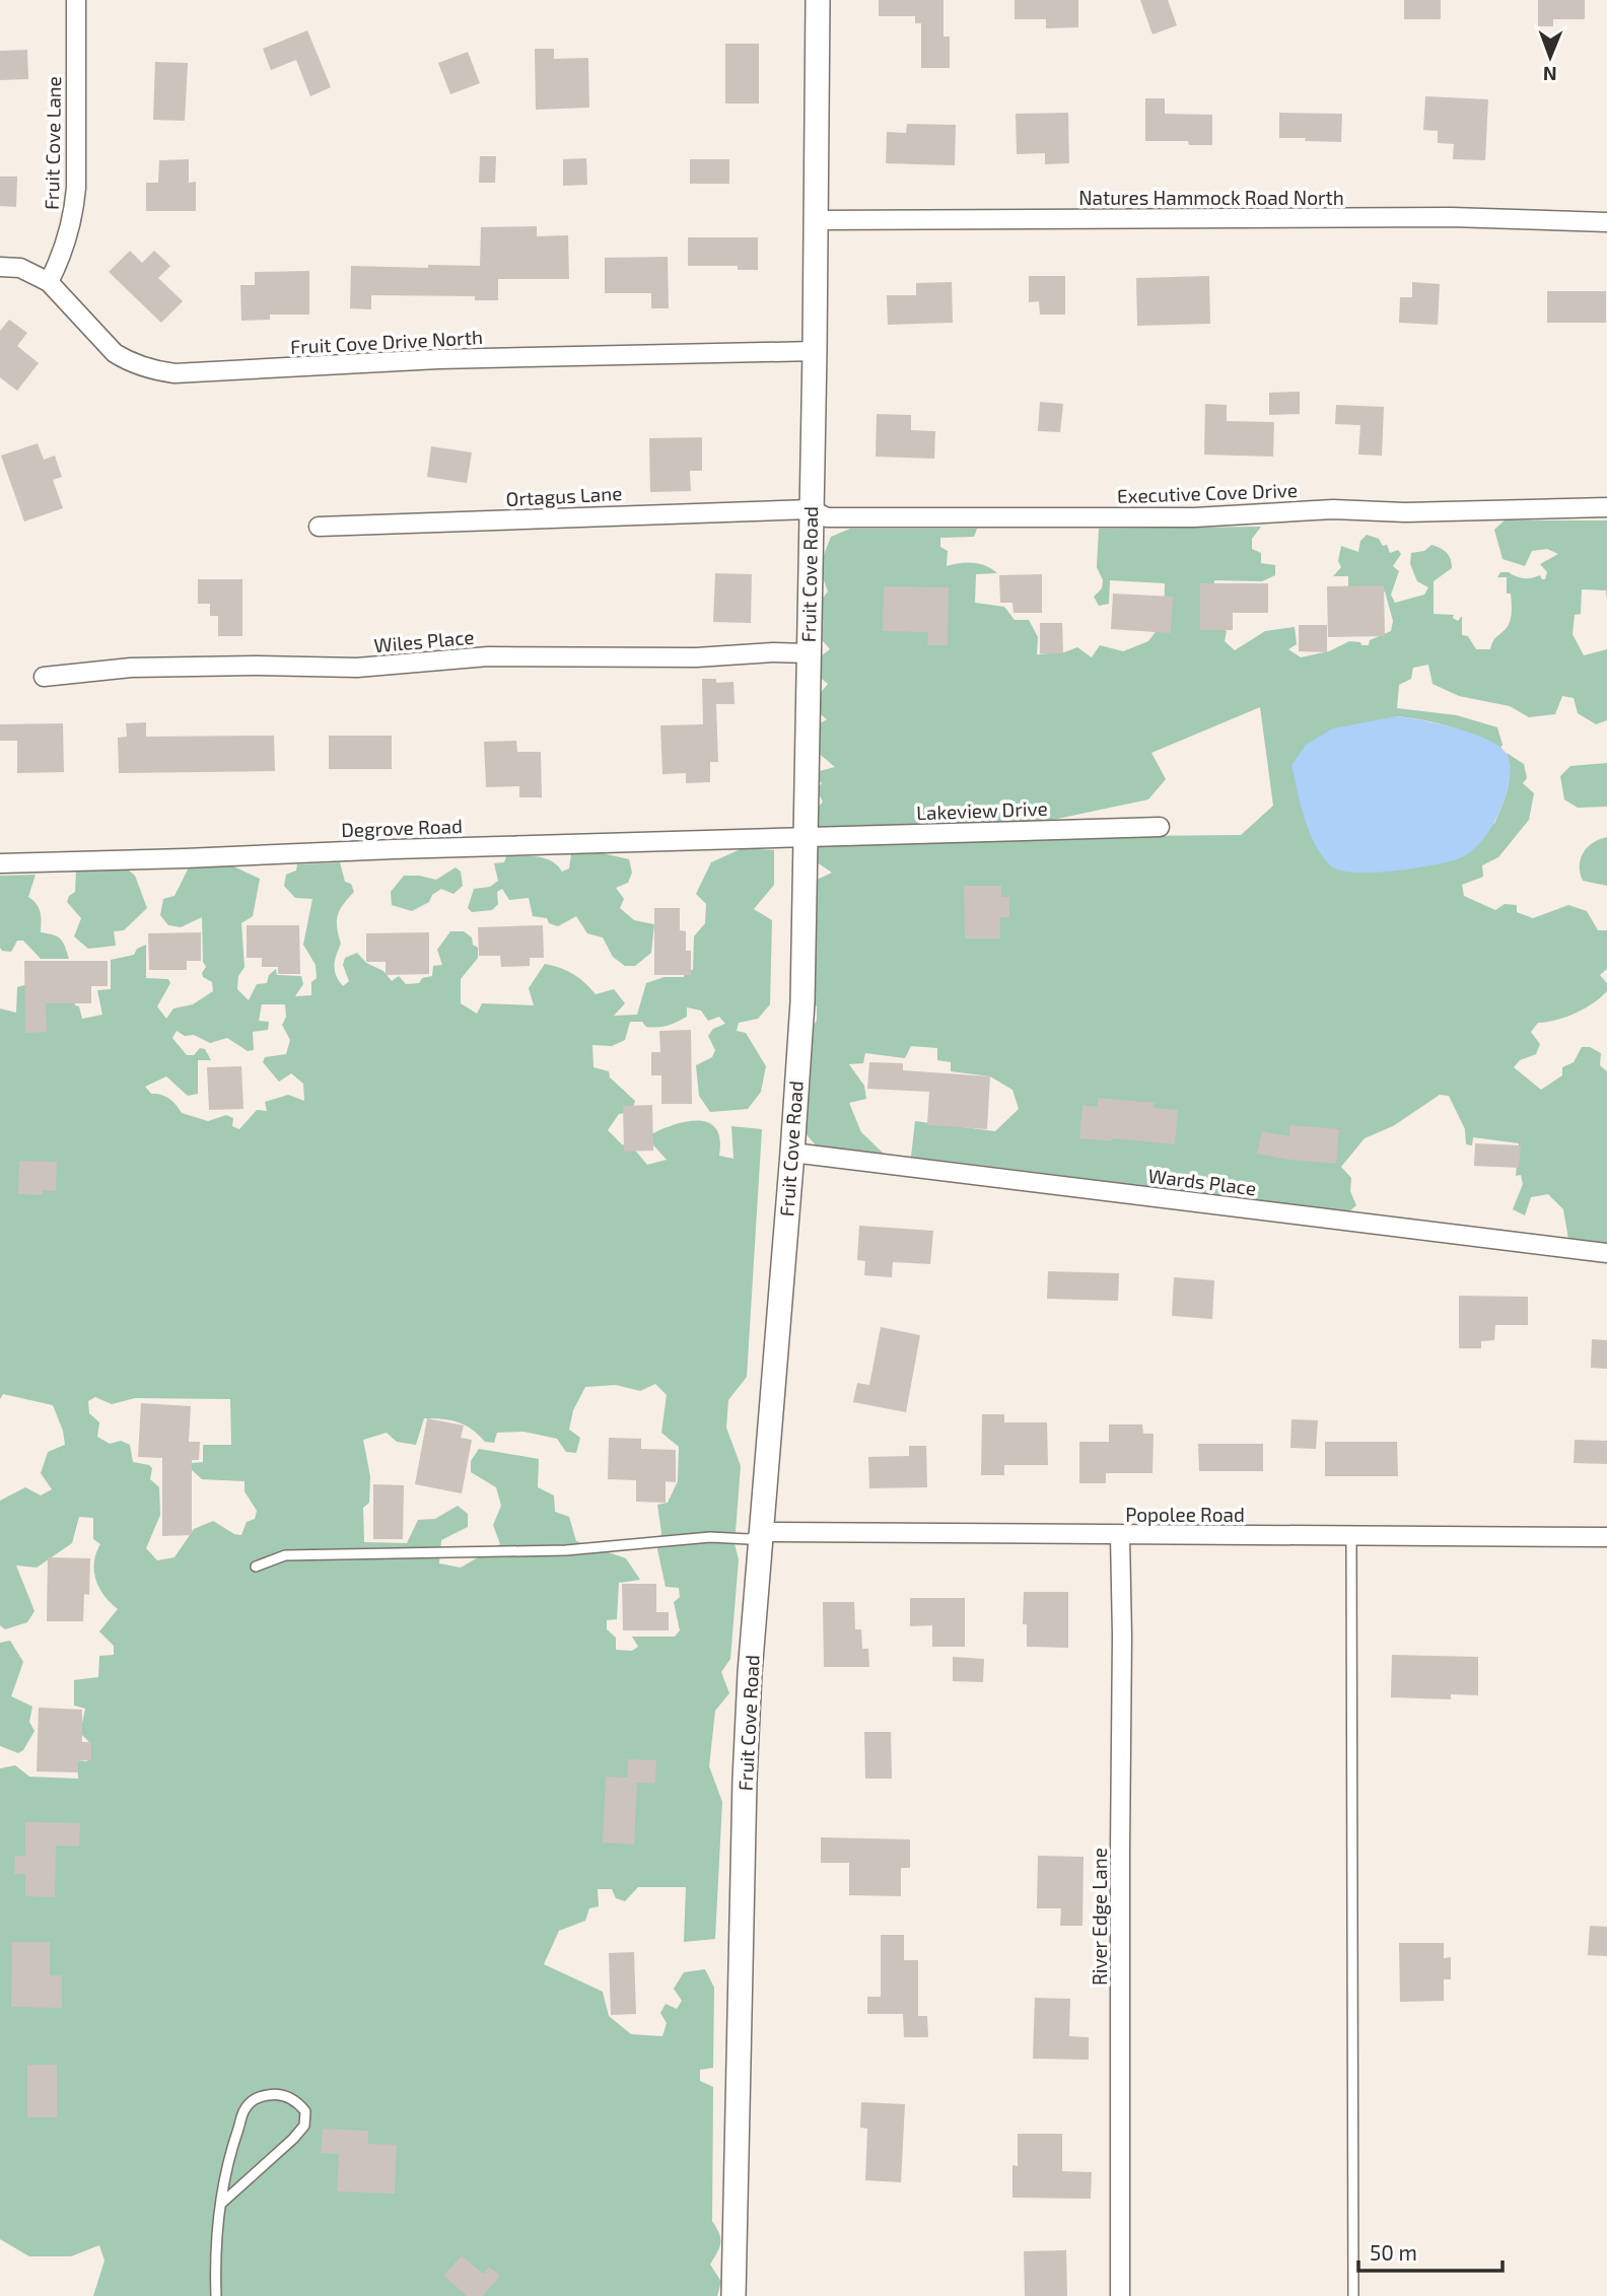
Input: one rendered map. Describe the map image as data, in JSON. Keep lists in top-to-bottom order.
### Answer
{
  "streets": {
    "street": [
      "Fruit Cove Lane",
      "Natures Hammock Road North",
      "Fruit Cove Drive North",
      "Executive Cove Drive",
      "Ortagus Lane",
      "Fruit Cove Road",
      "Wiles Place",
      "Lakeview Drive",
      "Degrove Road",
      "Wards Place",
      "Popolee Road",
      "River Edge Lane"
    ]
  },
  "crossings": [
    ["Fruit Cove Lane", "Fruit Cove Drive North"],
    ["Natures Hammock Road North", "Fruit Cove Road"],
    ["Fruit Cove Drive North", "Fruit Cove Road"],
    ["Executive Cove Drive", "Ortagus Lane"],
    ["Executive Cove Drive", "Fruit Cove Road"],
    ["Ortagus Lane", "Fruit Cove Road"],
    ["Fruit Cove Road", "Wiles Place"],
    ["Fruit Cove Road", "Lakeview Drive"],
    ["Fruit Cove Road", "Degrove Road"],
    ["Fruit Cove Road", "Wards Place"],
    ["Fruit Cove Road", "Popolee Road"],
    ["Lakeview Drive", "Degrove Road"],
    ["Popolee Road", "River Edge Lane"]
  ],
  "scale_bar": "50 m",
  "north": "bottom"
}
